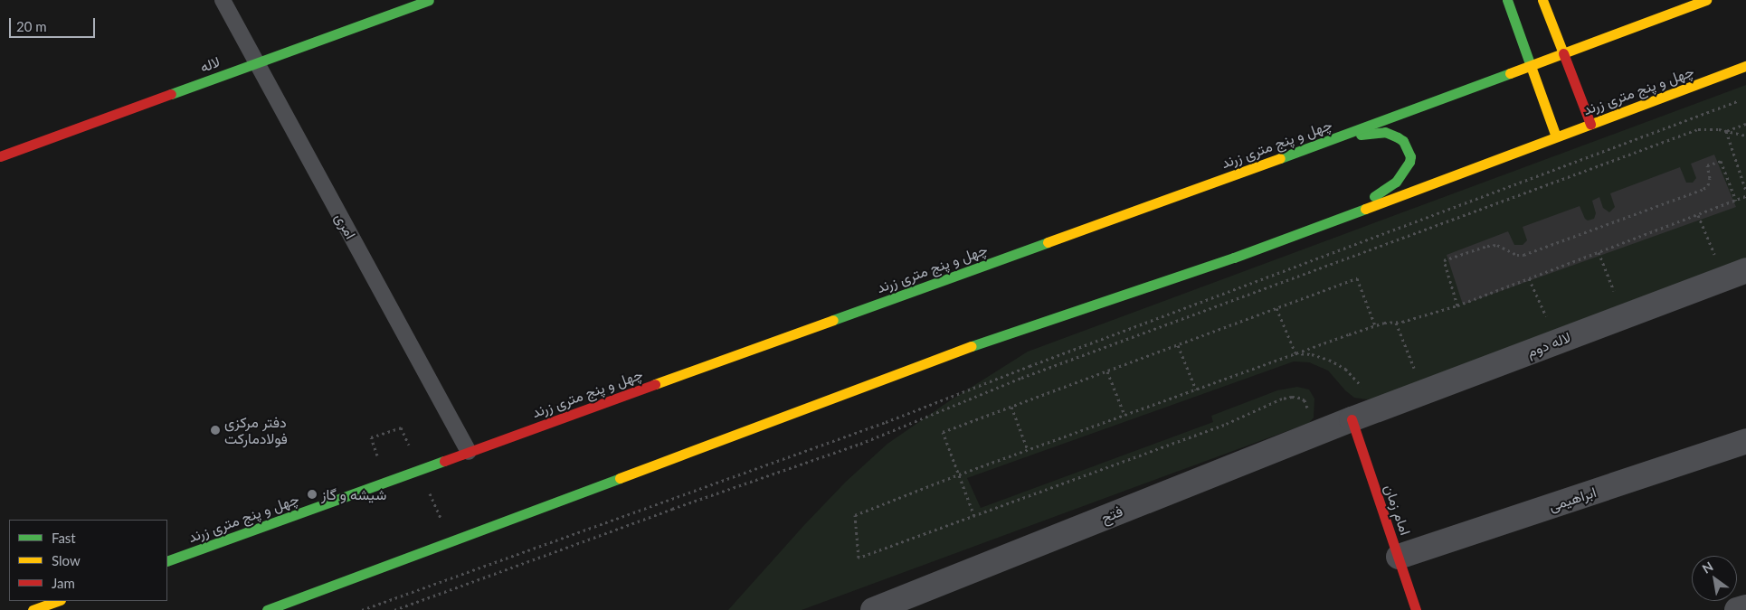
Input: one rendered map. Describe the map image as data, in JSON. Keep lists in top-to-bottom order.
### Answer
{
  "streets": {
    "main road": ["لاله", "چهل و پنج متری زرند", "امام زمان"],
    "street": ["لاله دوم", "ابراهیمی", "فتح"],
    "lane": ["امری"]
  },
  "crossings": [
    ["لاله", "امری"],
    ["چهل و پنج متری زرند", "امری"],
    ["لاله دوم", "امام زمان"],
    ["لاله دوم", "فتح"],
    ["ابراهیمی", "امام زمان"],
    ["امام زمان", "فتح"]
  ],
  "places": ["دفتر مرکزی فولادمارکت", "شیشه و گاز"],
  "legend": ["Fast", "Slow", "Jam"],
  "scale_bar": "20 m",
  "north": "top left"
}
